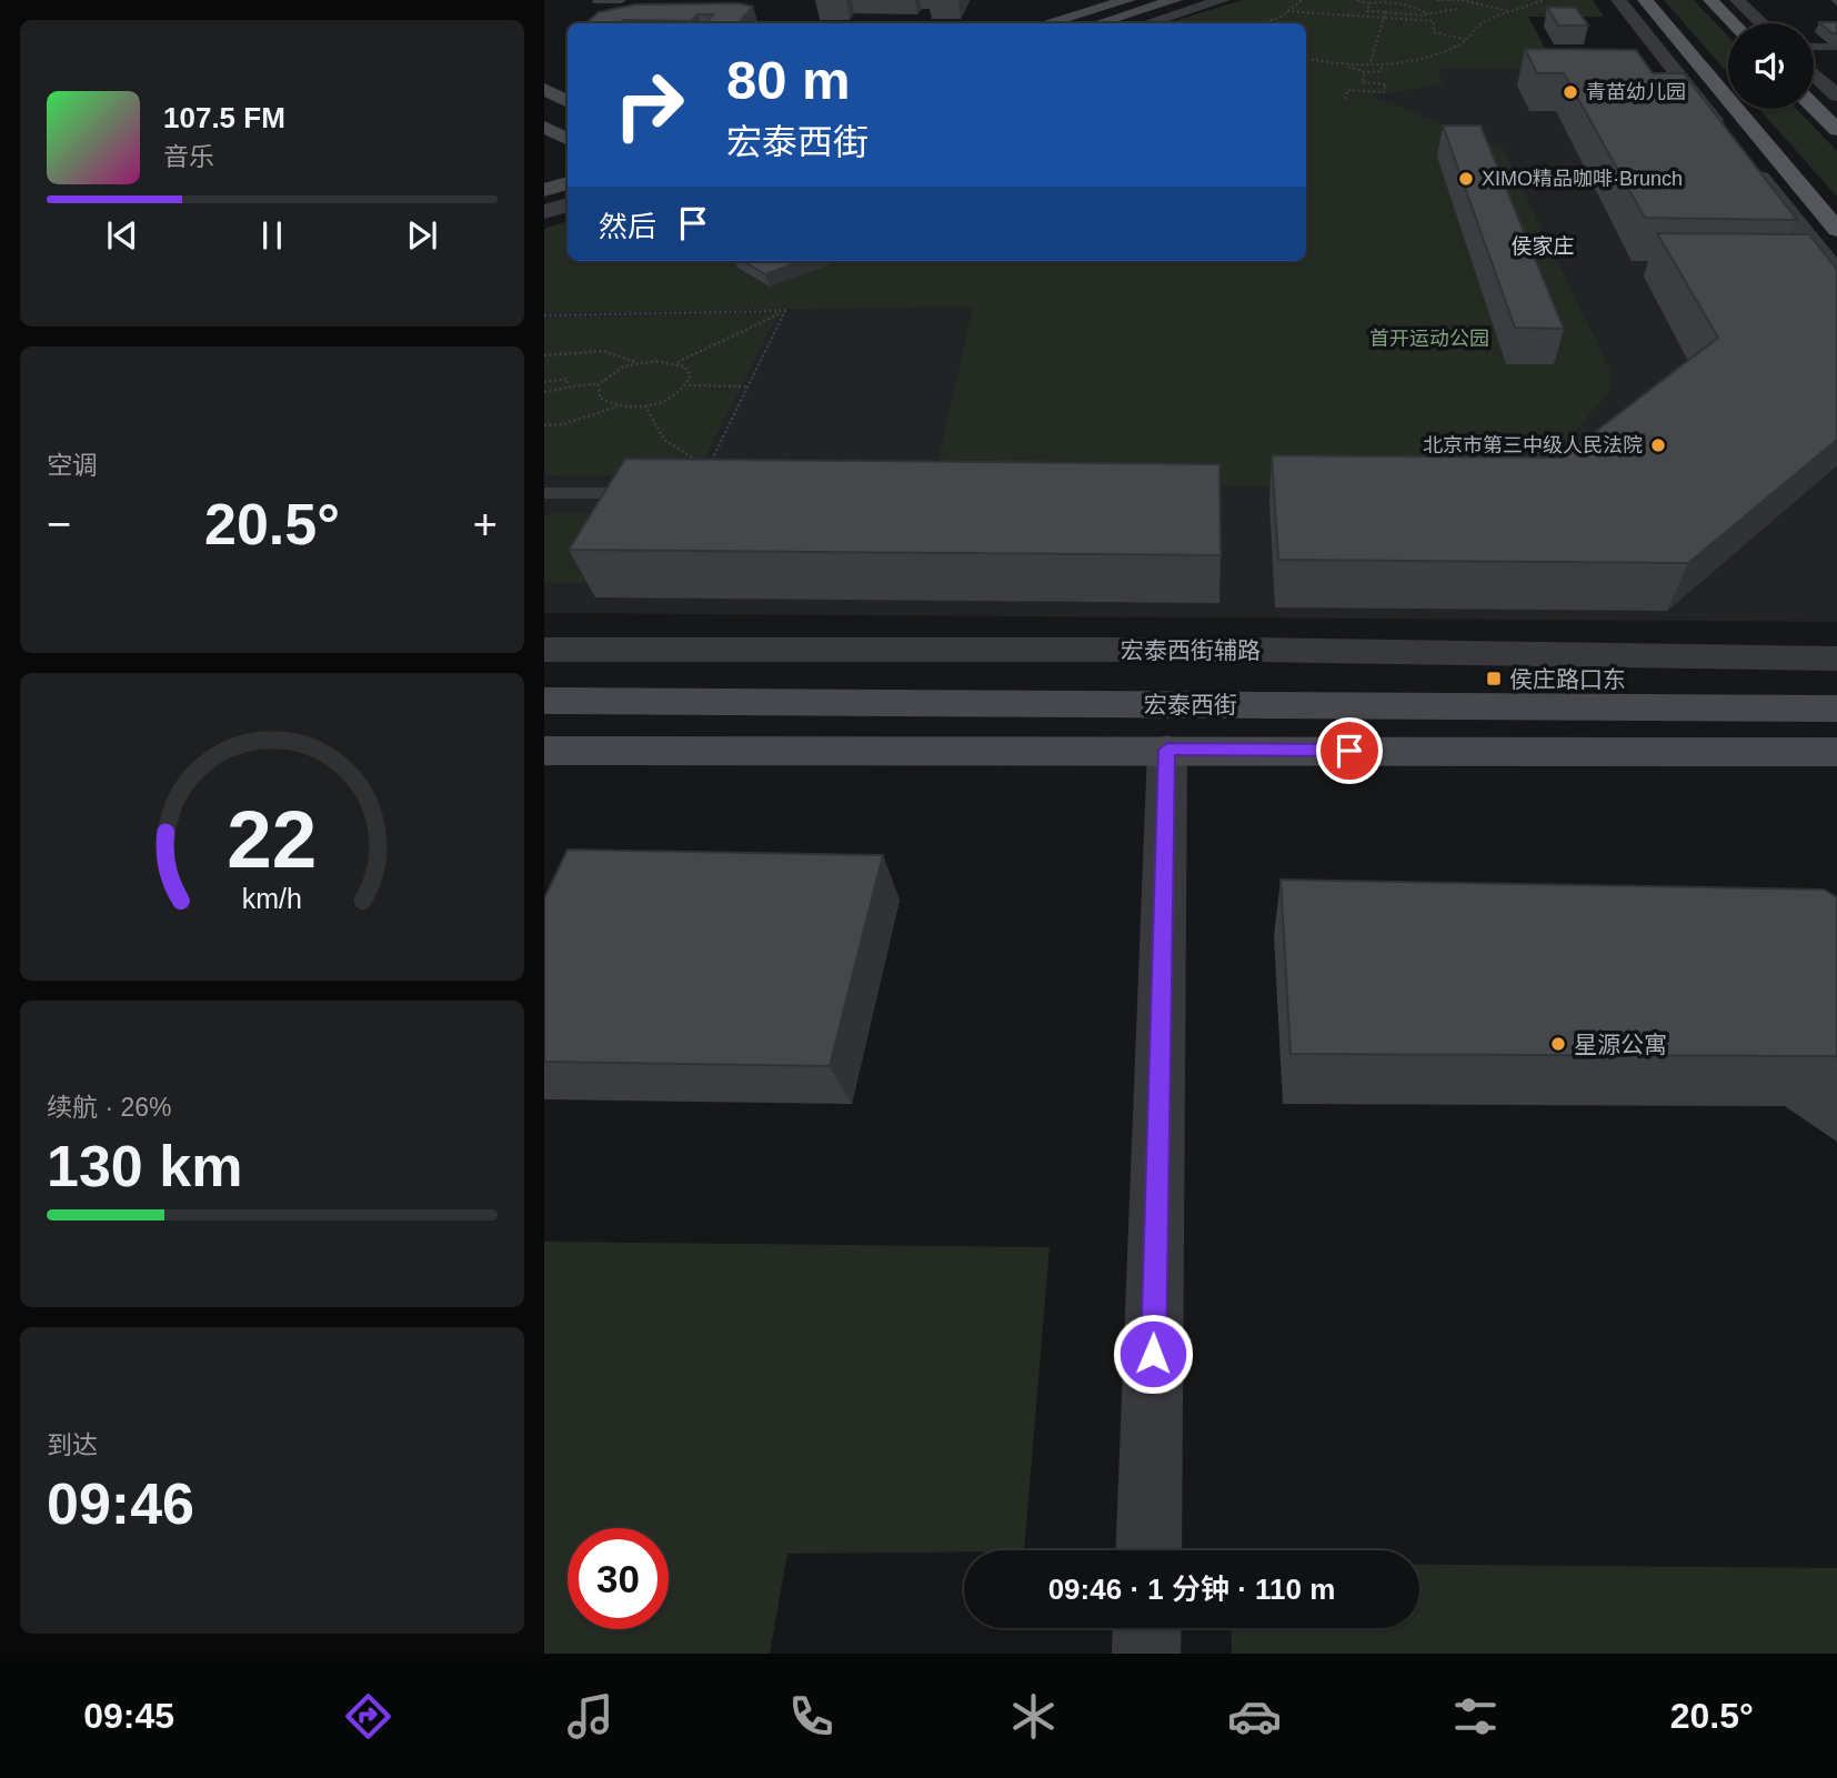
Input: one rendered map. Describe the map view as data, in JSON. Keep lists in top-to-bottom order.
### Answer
{
  "streets": {
    "street": ["宏泰西街辅路", "宏泰西街"]
  },
  "districts": ["侯家庄"],
  "parks": ["首开运动公园"],
  "places": {
    "other": [
      "青苗幼儿园",
      "XIMO精品咖啡·Brunch",
      "北京市第三中级人民法院",
      "星源公寓"
    ],
    "transit": ["侯庄路口东"]
  },
  "page": {
    "turn": ["80 m", "宏泰西街"],
    "song": ["107.5 FM", "音乐"],
    "then": "然后",
    "tile": [
      "空调",
      ["续航 · 26%", "130 km"],
      ["到达", "09:46"]
    ],
    "heat": ["−", "20.5°", "+"],
    "limit": "30",
    "trip": "09:46 · 1 分钟 · 110 m",
    "tabs": ["09:45", "20.5°"],
    "gauge": ["22", "km/h"]
  }
}
